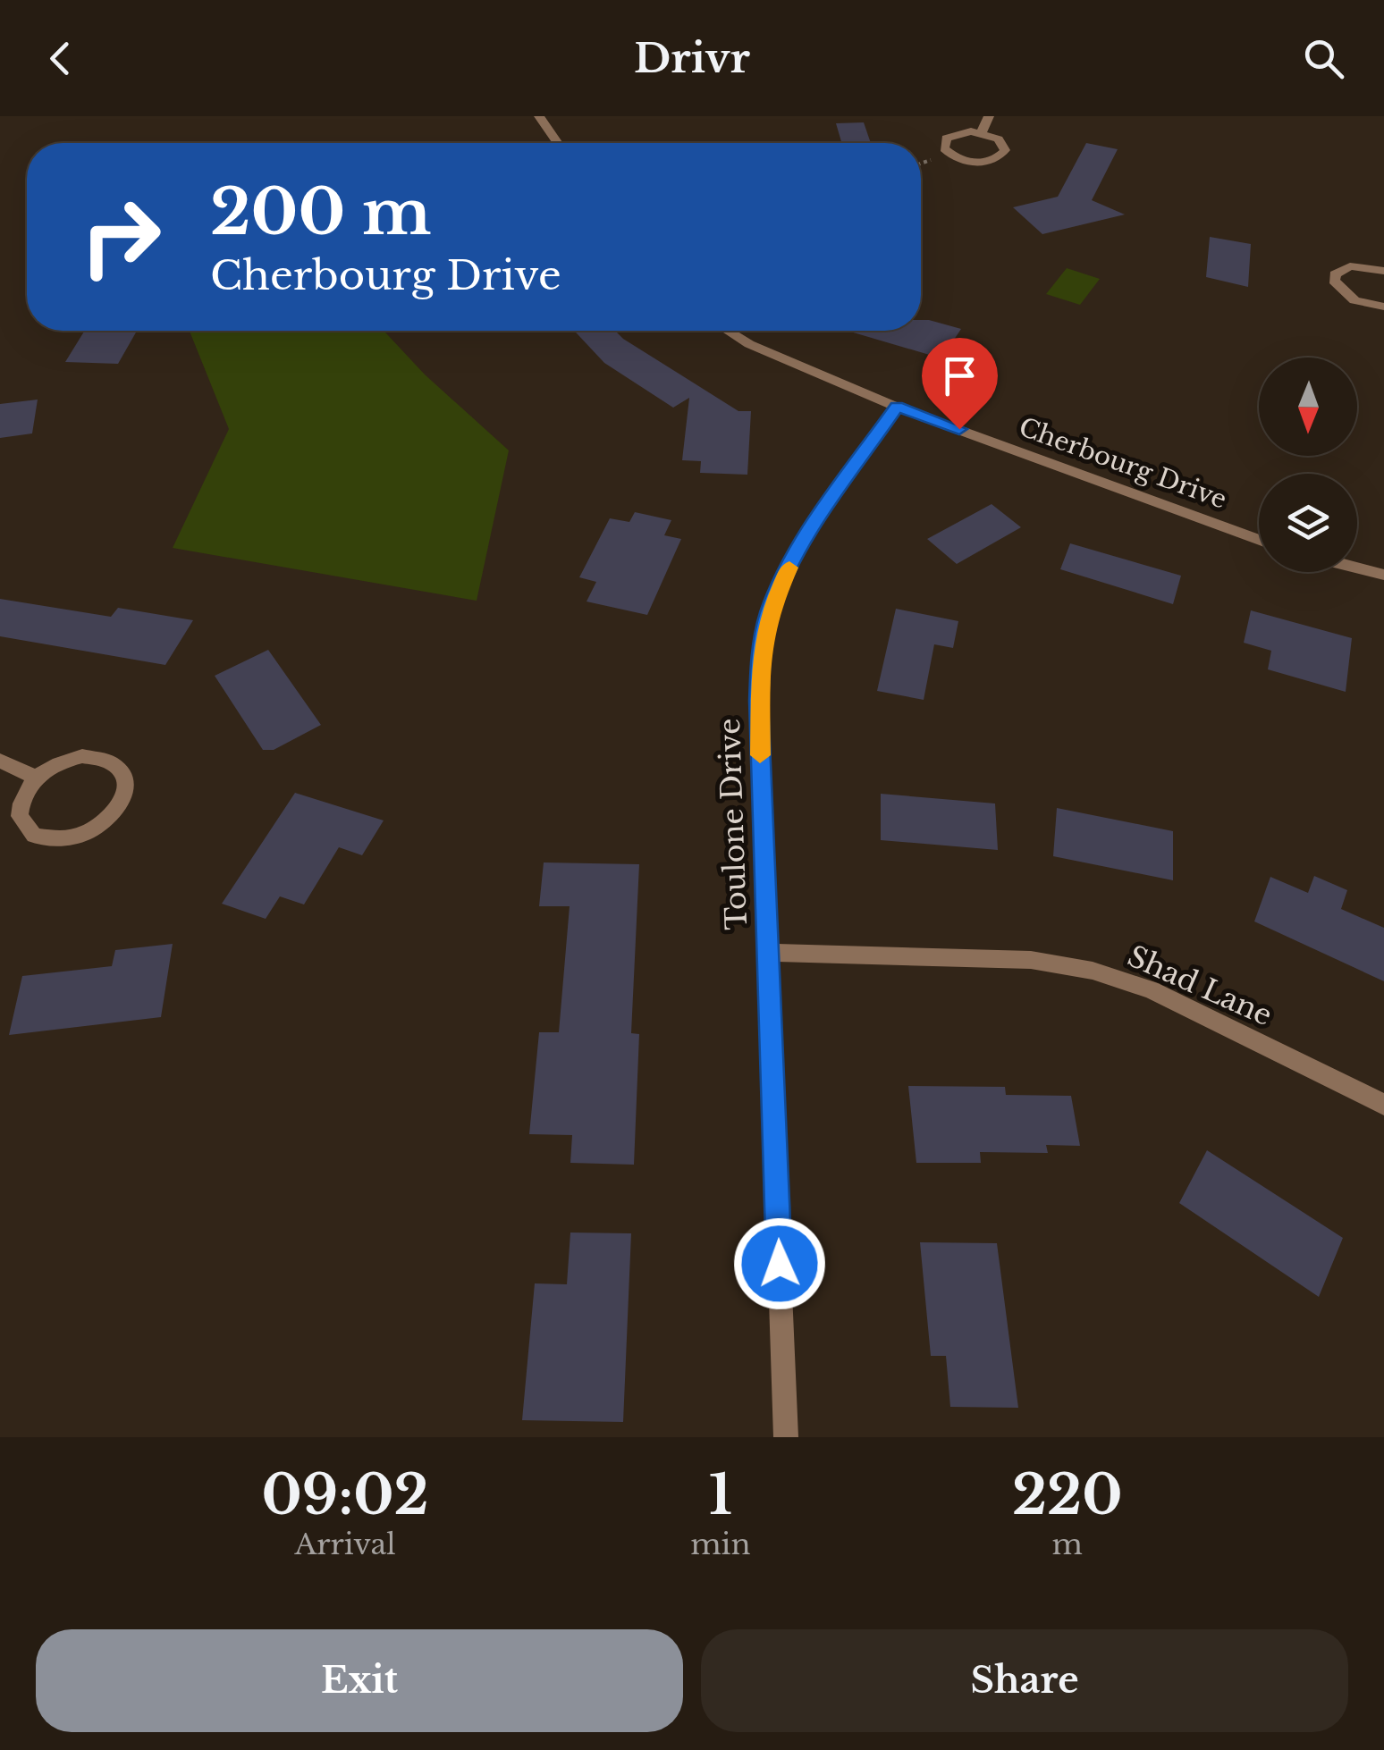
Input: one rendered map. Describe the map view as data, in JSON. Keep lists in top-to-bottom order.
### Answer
{
  "streets": {
    "street": ["Cherbourg Drive", "Toulone Drive", "Shad Lane"]
  },
  "crossings": [
    ["Cherbourg Drive", "Toulone Drive"],
    ["Toulone Drive", "Shad Lane"]
  ],
  "north": "bottom",
  "page": {
    "header": "Drivr",
    "turn": ["200 m", "Cherbourg Drive"],
    "eta": [
      "09:02",
      "Arrival",
      "1",
      "min",
      "220",
      "m"
    ],
    "buttons": ["Exit", "Share"]
  }
}
